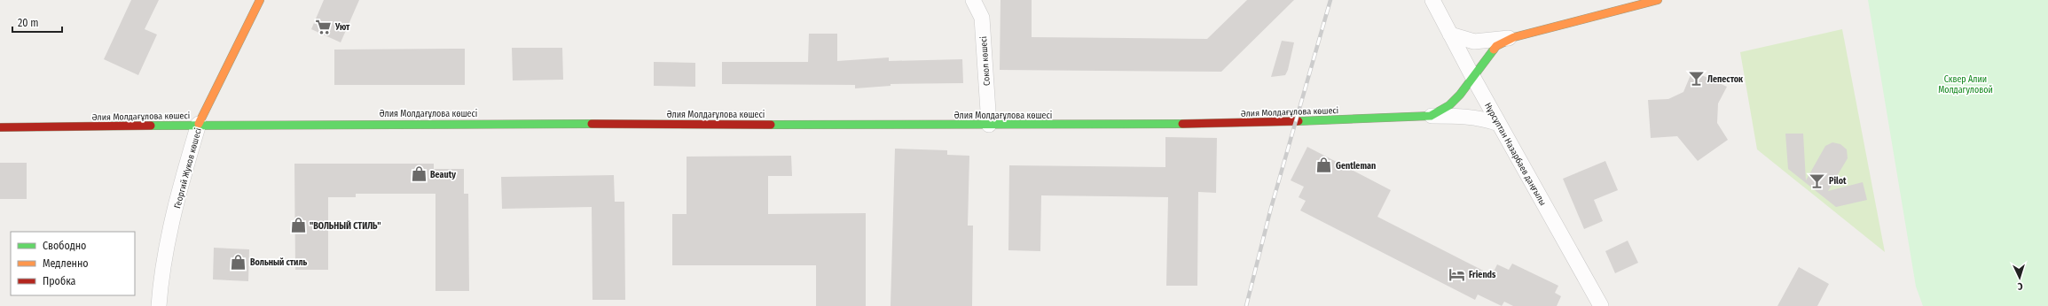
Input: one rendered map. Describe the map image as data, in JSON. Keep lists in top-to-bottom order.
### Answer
{
  "streets": {
    "main road": ["Әлия Молдағұлова көшесі", "Георгий Жуков көшесі"],
    "street": ["Сокол көшесі", "Нұрсұлтан Назарбаев даңғылы"]
  },
  "crossings": [
    ["Сокол көшесі", "Әлия Молдағұлова көшесі"],
    ["Әлия Молдағұлова көшесі", "Георгий Жуков көшесі"]
  ],
  "parks": ["Сквер Алии Молдагуловой"],
  "places": {
    "supermarket": ["Уют"],
    "bar": ["Лепесток", "Pilot"],
    "shop": [
      "Gentleman",
      "Beauty",
      "\"ВОЛЬНЫЙ СТИЛЬ\"",
      "Вольный стиль"
    ],
    "hotel": ["Friends"]
  },
  "legend": ["Свободно", "Медленно", "Пробка"],
  "scale_bar": "20 m",
  "north": "bottom"
}
